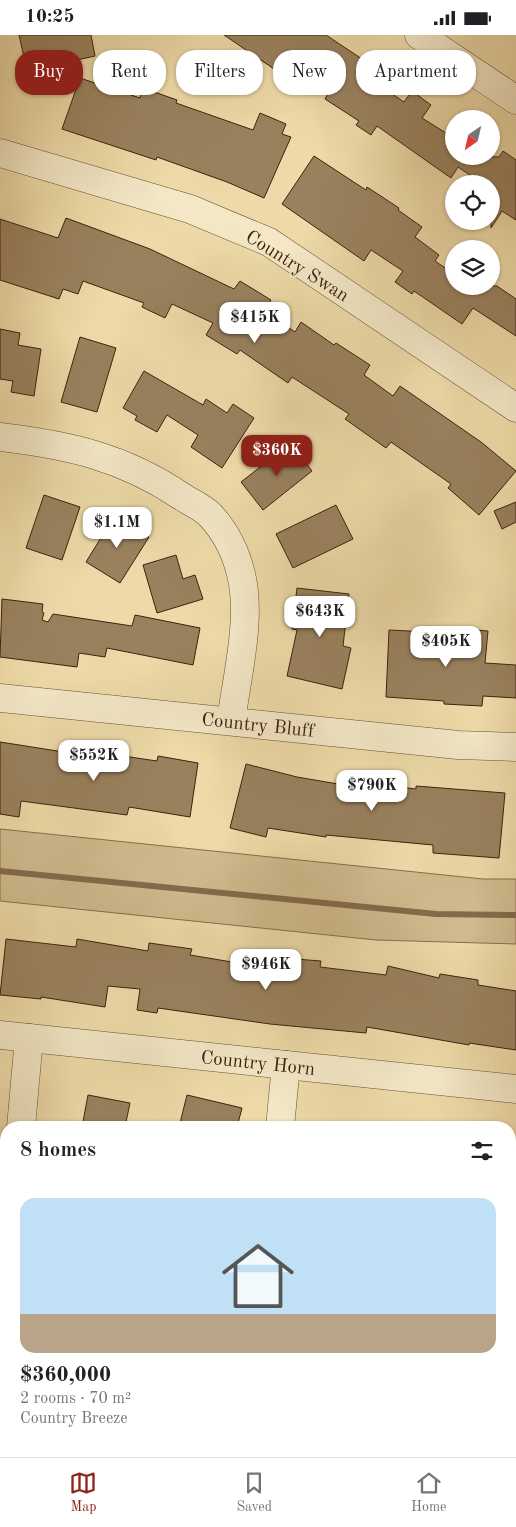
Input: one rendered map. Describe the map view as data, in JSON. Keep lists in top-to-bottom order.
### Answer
{
  "streets": {
    "street": ["Country Swan", "Country Bluff", "Country Horn"]
  },
  "north": "bottom left",
  "page": {
    "status": "10:25",
    "chip": [
      "Buy",
      "Rent",
      "Filters",
      "New",
      "Apartment"
    ],
    "price": [
      "$415K",
      "$360K",
      "$1.1M",
      "$643K",
      "$405K",
      "$552K",
      "$790K",
      "$946K"
    ],
    "heading": "8 homes",
    "list": [
      {
        "name": "$360,000",
        "note": "2 rooms · 70 m² · Country Breeze"
      }
    ],
    "tabs": ["Map", "Saved", "Home"]
  }
}
